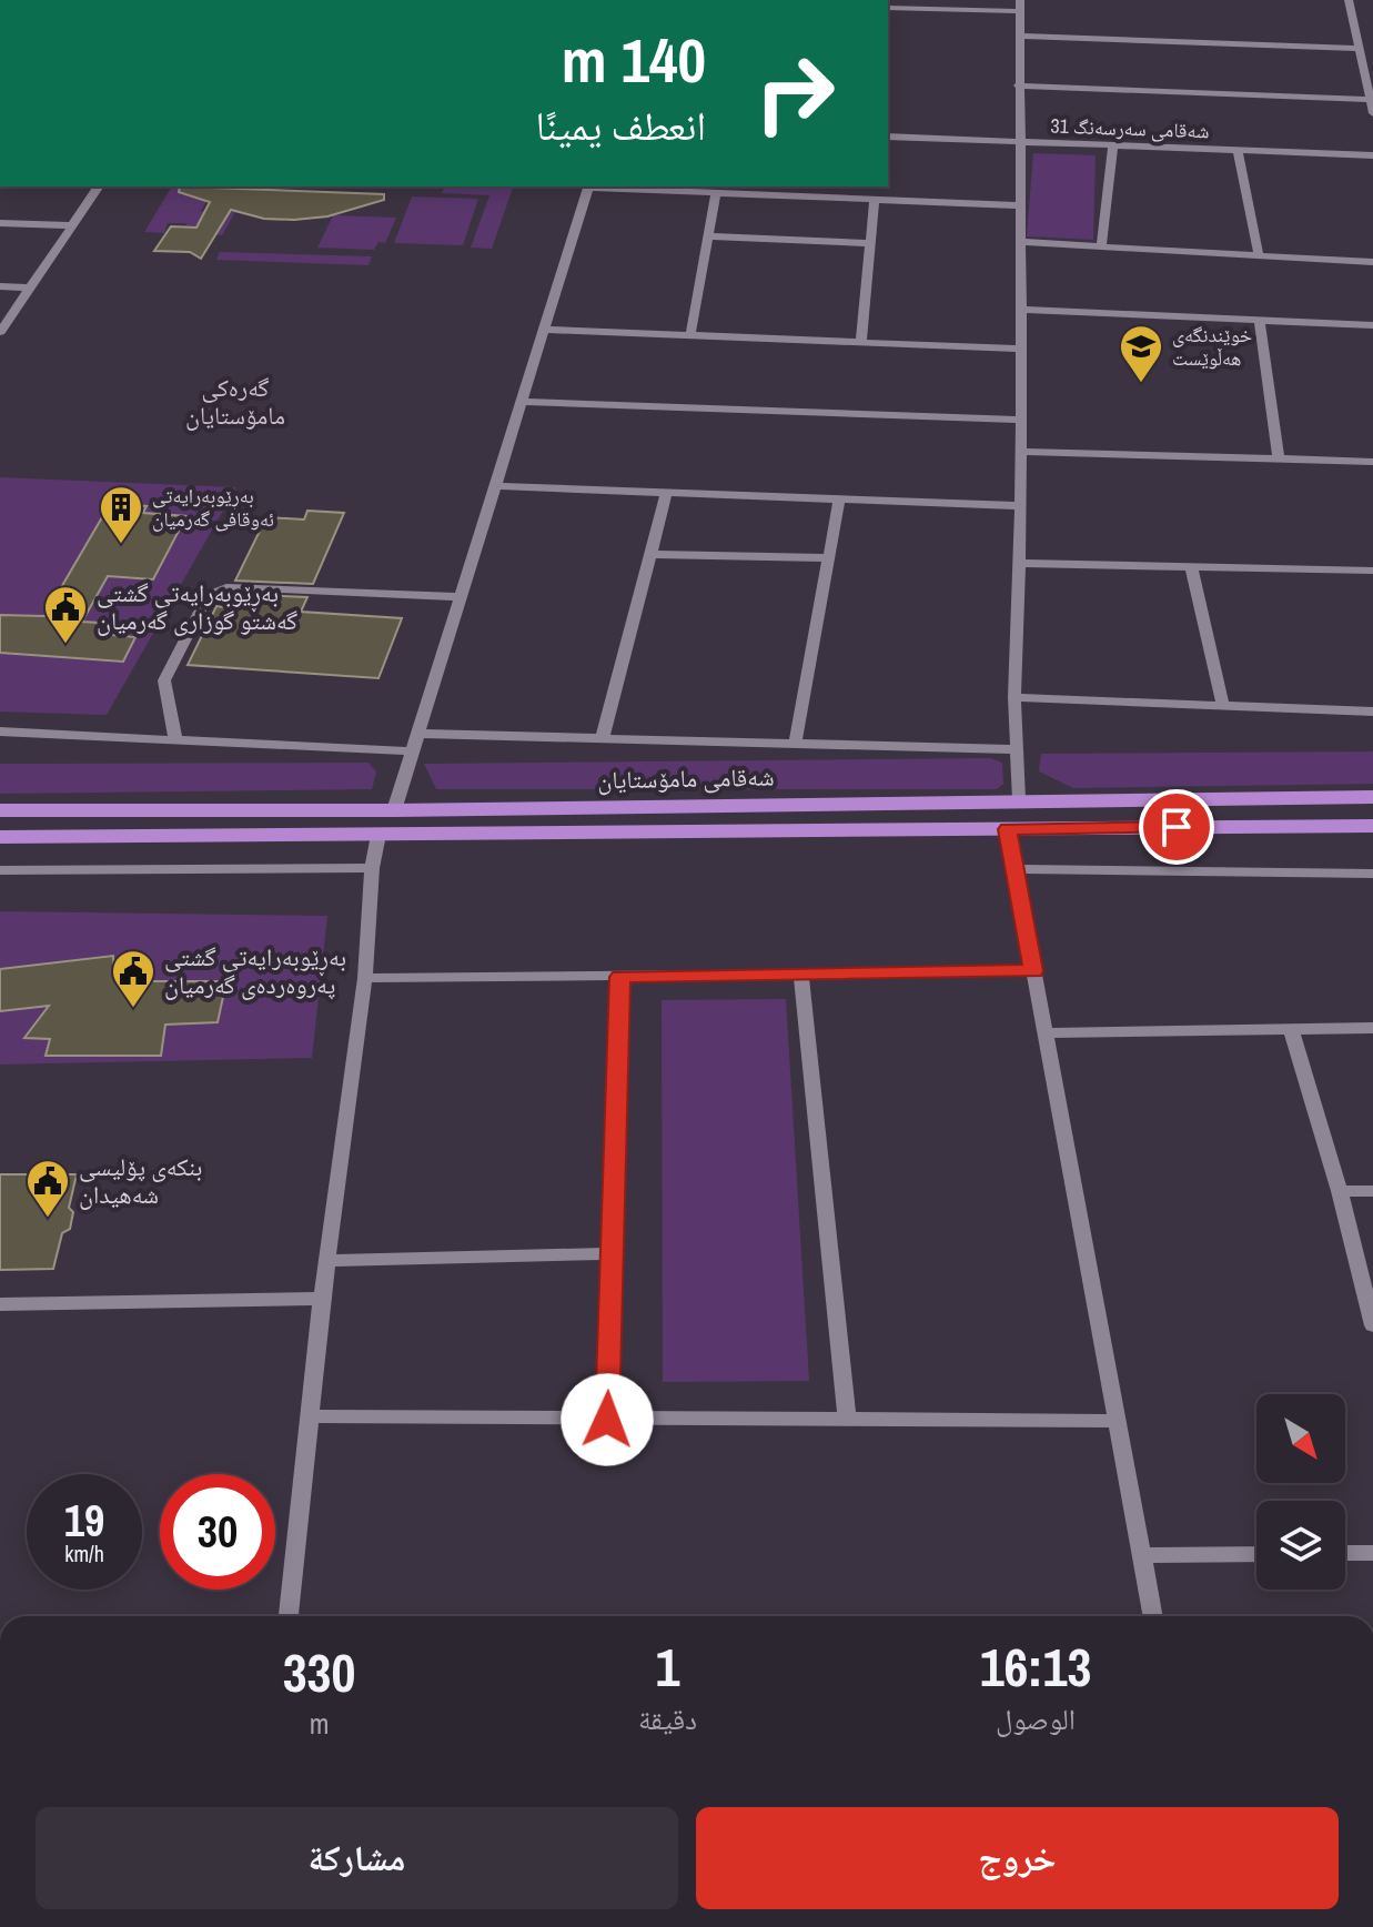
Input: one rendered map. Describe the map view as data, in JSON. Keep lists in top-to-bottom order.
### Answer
{
  "streets": {
    "main road": ["شەقامی مامۆستایان"],
    "street": ["شەقامی سەرسەنگ 31"]
  },
  "districts": ["گەرەکی مامۆستایان"],
  "places": {
    "school or university": ["خوێندنگەی هەڵوێست"],
    "building": ["بەڕێوبەرایەتی ئەوقافی گەرمیان"],
    "public building": ["بەڕێوبەرایەتی گشتی گەشتو گوزاری گەرمیان", "بەڕێوبەرایەتی گشتی پەروەردەی گەرمیان", "بنکەی پۆلیسی شەهیدان"]
  },
  "north": "bottom right",
  "page": {
    "turn": ["140 m", "انعطف يمينًا"],
    "speed": "19 km/h",
    "limit": "30",
    "eta": [
      "16:13",
      "الوصول",
      "1",
      "دقيقة",
      "330",
      "m"
    ],
    "buttons": ["خروج", "مشاركة"]
  }
}
